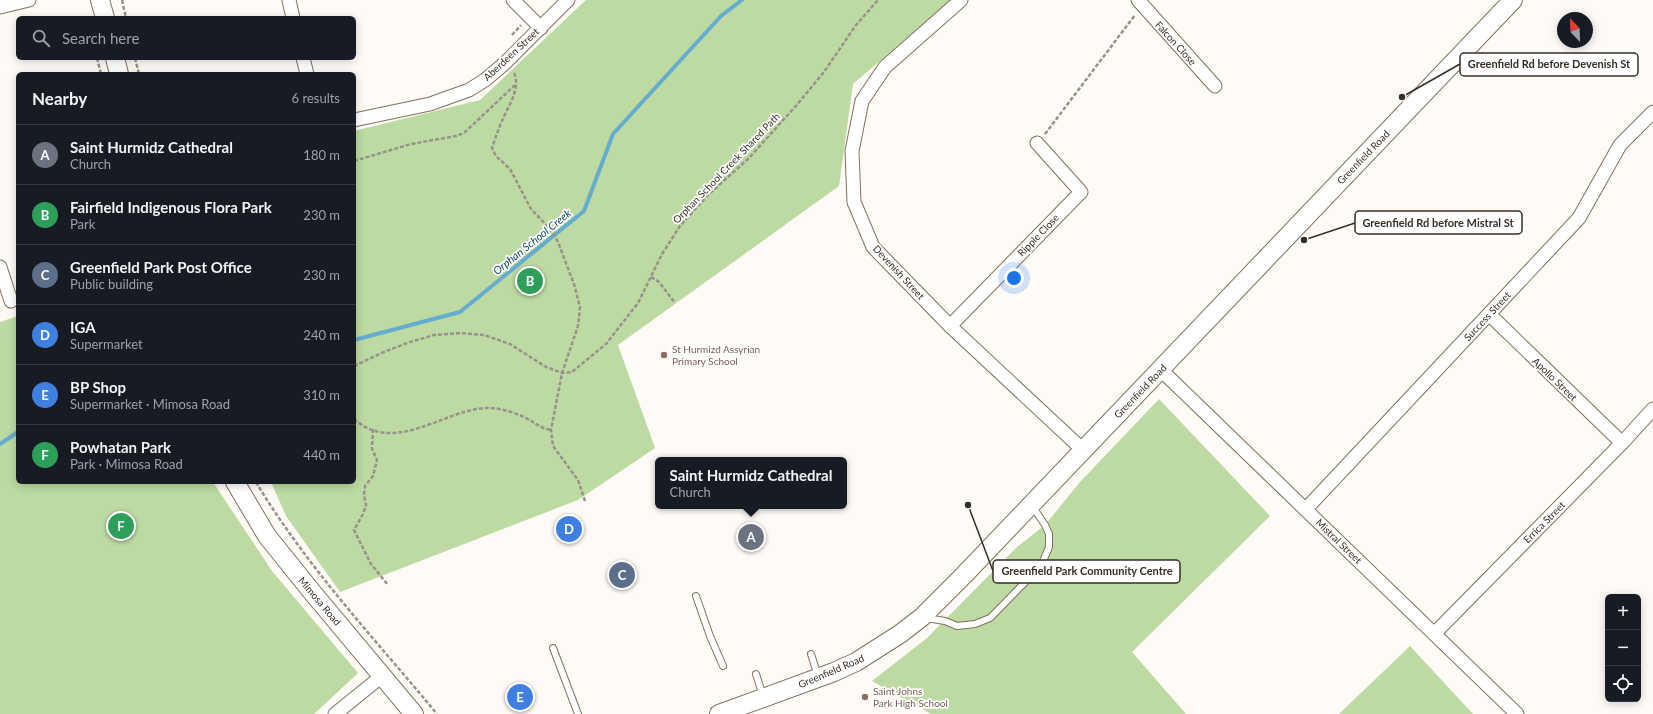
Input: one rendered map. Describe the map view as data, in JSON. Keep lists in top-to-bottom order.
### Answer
{
  "streets": {
    "street": [
      "Falcon Close",
      "Aberdeen Street",
      "Greenfield Road",
      "Ripple Close",
      "Devenish Street",
      "Success Street",
      "Apollo Street",
      "Errica Street",
      "Mistral Street",
      "Mimosa Road"
    ],
    "path": ["Orphan School Creek Shared Path"]
  },
  "crossings": [
    ["Greenfield Road", "Devenish Street"],
    ["Greenfield Road", "Mistral Street"],
    ["Ripple Close", "Devenish Street"],
    ["Success Street", "Apollo Street"],
    ["Success Street", "Mistral Street"],
    ["Apollo Street", "Errica Street"],
    ["Errica Street", "Mistral Street"]
  ],
  "water": ["Orphan School Creek"],
  "places": [
    "Greenfield Rd before Devenish St",
    "Greenfield Rd before Mistral St",
    "St Hurmizd Assyrian Primary School",
    "Greenfield Park Community Centre",
    "Saint Johns Park High School"
  ],
  "north": "top left",
  "page": {
    "search": "Search here",
    "heading": ["Nearby", "6 results"],
    "list": [
      {
        "mark": "A",
        "name": "Saint Hurmidz Cathedral",
        "note": "Church",
        "value": "180 m"
      },
      {
        "mark": "B",
        "name": "Fairfield Indigenous Flora Park",
        "note": "Park",
        "value": "230 m"
      },
      {
        "mark": "C",
        "name": "Greenfield Park Post Office",
        "note": "Public building",
        "value": "230 m"
      },
      {
        "mark": "D",
        "name": "IGA",
        "note": "Supermarket",
        "value": "240 m"
      },
      {
        "mark": "E",
        "name": "BP Shop",
        "note": "Supermarket · Mimosa Road",
        "value": "310 m"
      },
      {
        "mark": "F",
        "name": "Powhatan Park",
        "note": "Park · Mimosa Road",
        "value": "440 m"
      }
    ],
    "pins": [
      "B",
      "F",
      "D",
      "A",
      "C",
      "E"
    ],
    "popup": ["Saint Hurmidz Cathedral", "Church"],
    "map_buttons": ["+", "−"]
  }
}
